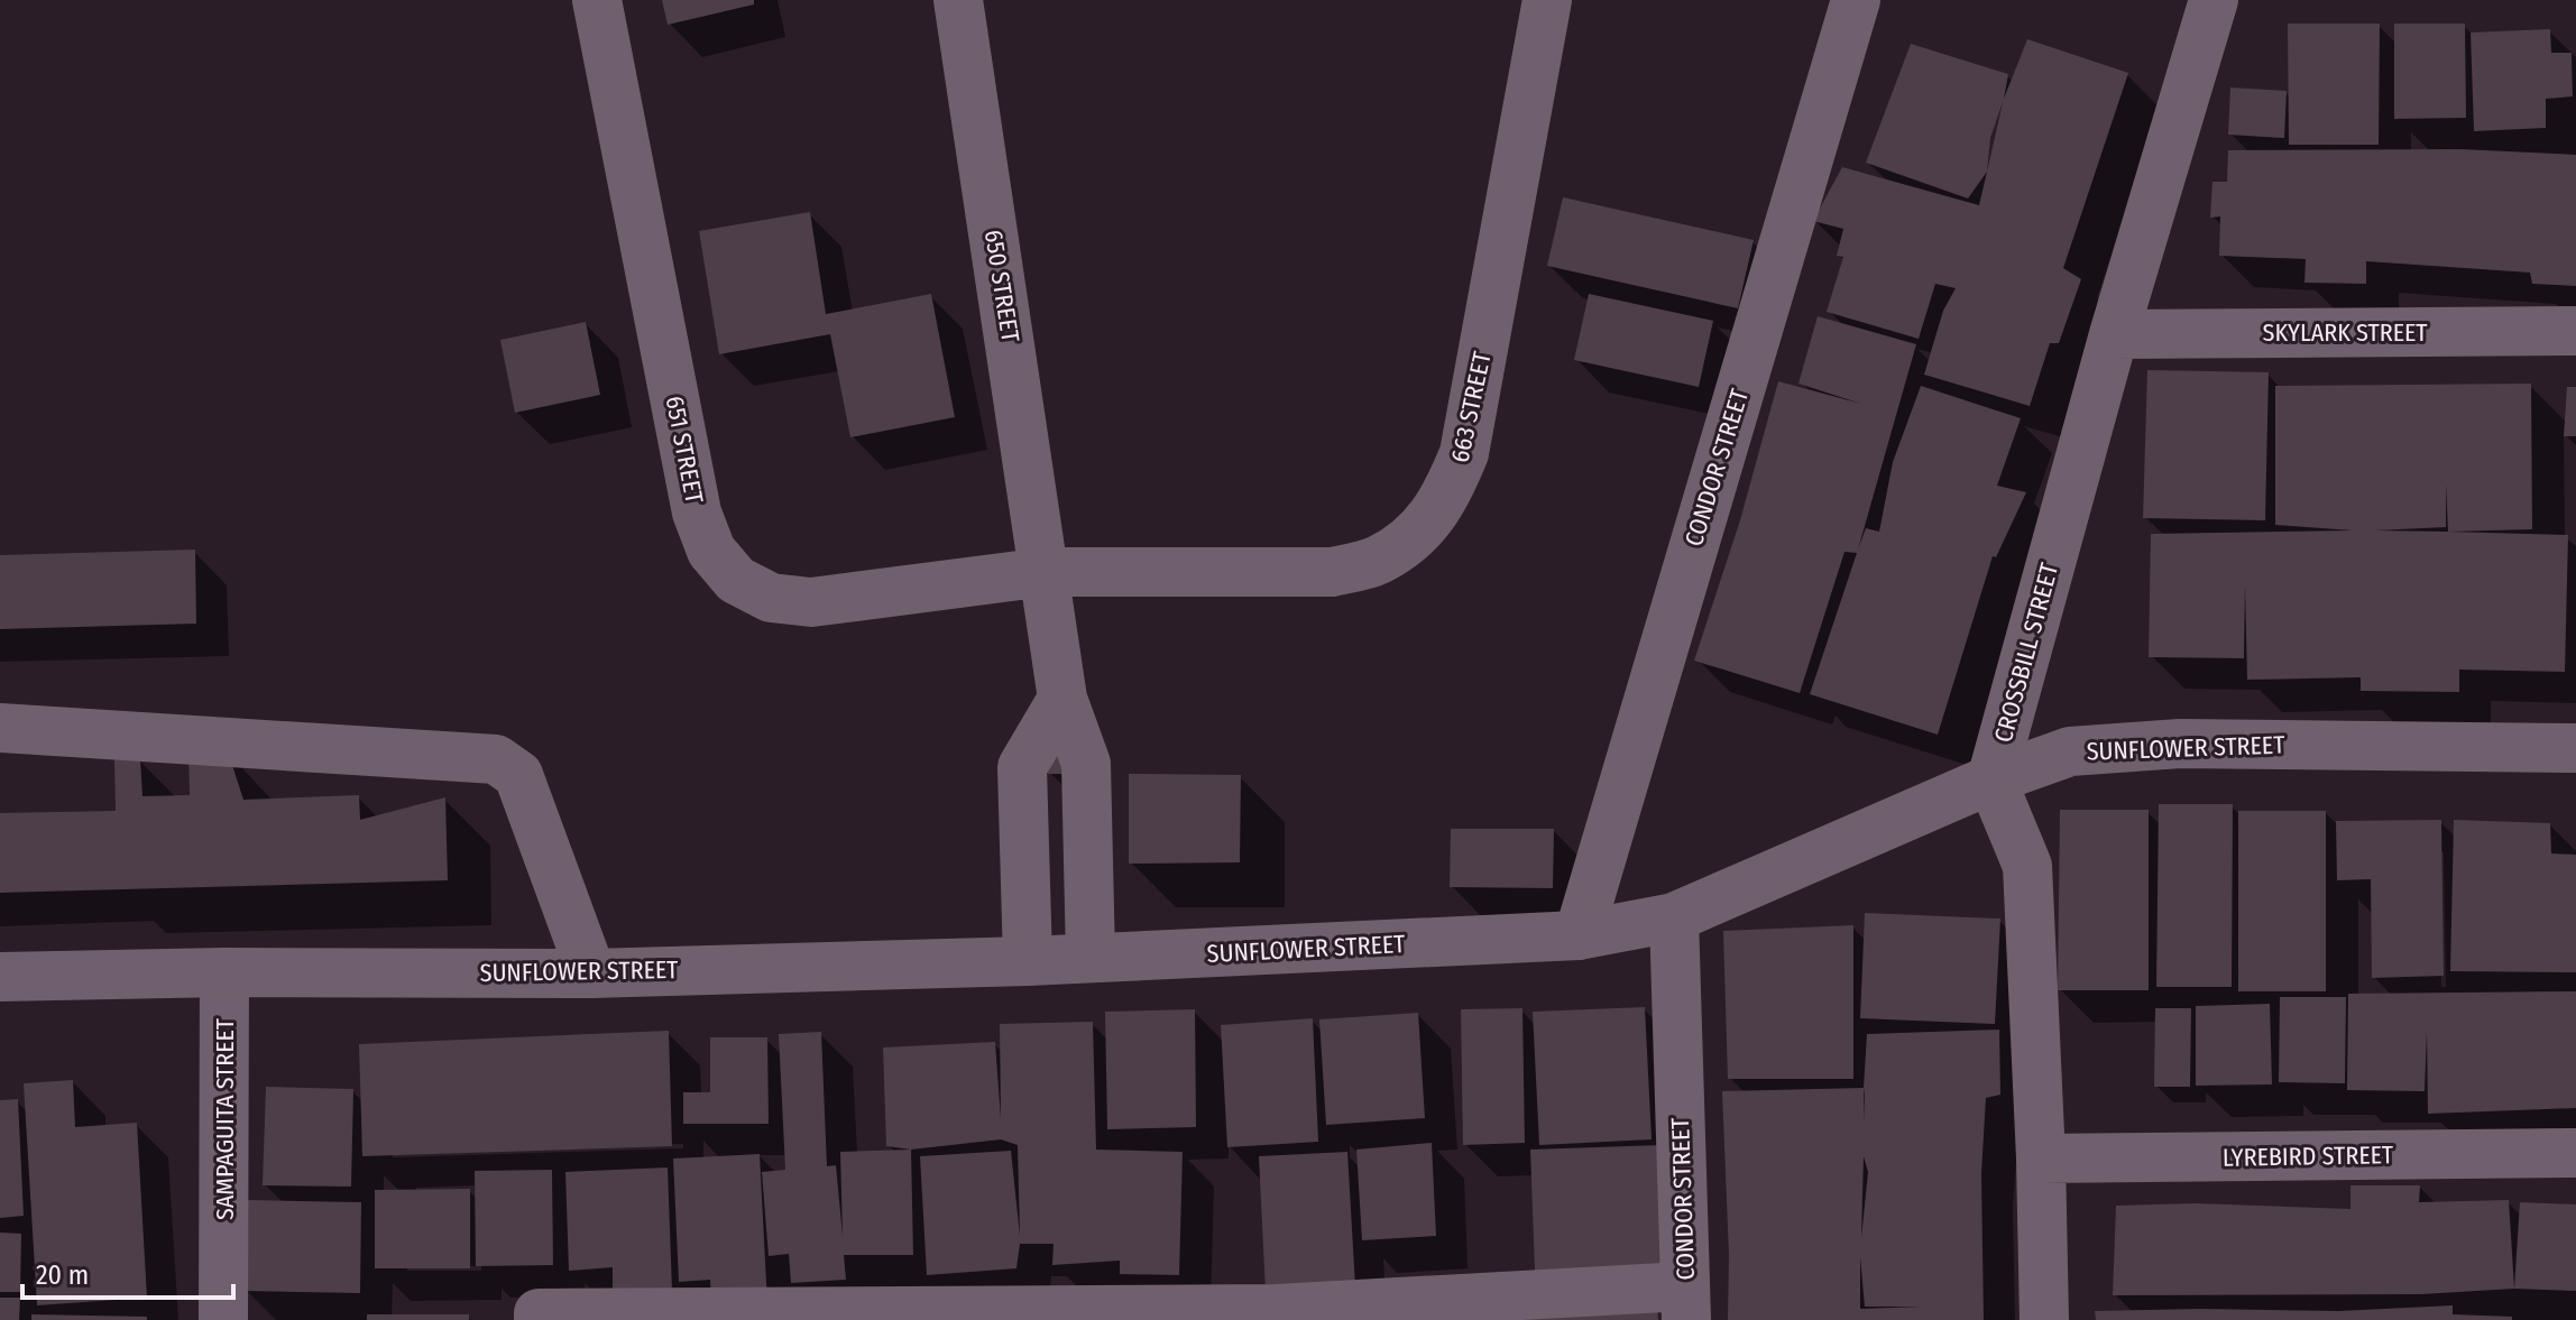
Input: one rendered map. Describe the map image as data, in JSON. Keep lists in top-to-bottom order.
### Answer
{
  "streets": {
    "street": [
      "650 STREET",
      "SKYLARK STREET",
      "663 STREET",
      "651 STREET",
      "CONDOR STREET",
      "CROSSBILL STREET",
      "SUNFLOWER STREET",
      "SAMPAGUITA STREET",
      "LYREBIRD STREET"
    ]
  },
  "crossings": [
    ["650 STREET", "663 STREET"],
    ["650 STREET", "651 STREET"],
    ["650 STREET", "SUNFLOWER STREET"],
    ["SKYLARK STREET", "CROSSBILL STREET"],
    ["663 STREET", "651 STREET"],
    ["CONDOR STREET", "SUNFLOWER STREET"],
    ["CROSSBILL STREET", "SUNFLOWER STREET"],
    ["SUNFLOWER STREET", "SAMPAGUITA STREET"]
  ],
  "scale_bar": "20 m"
}
